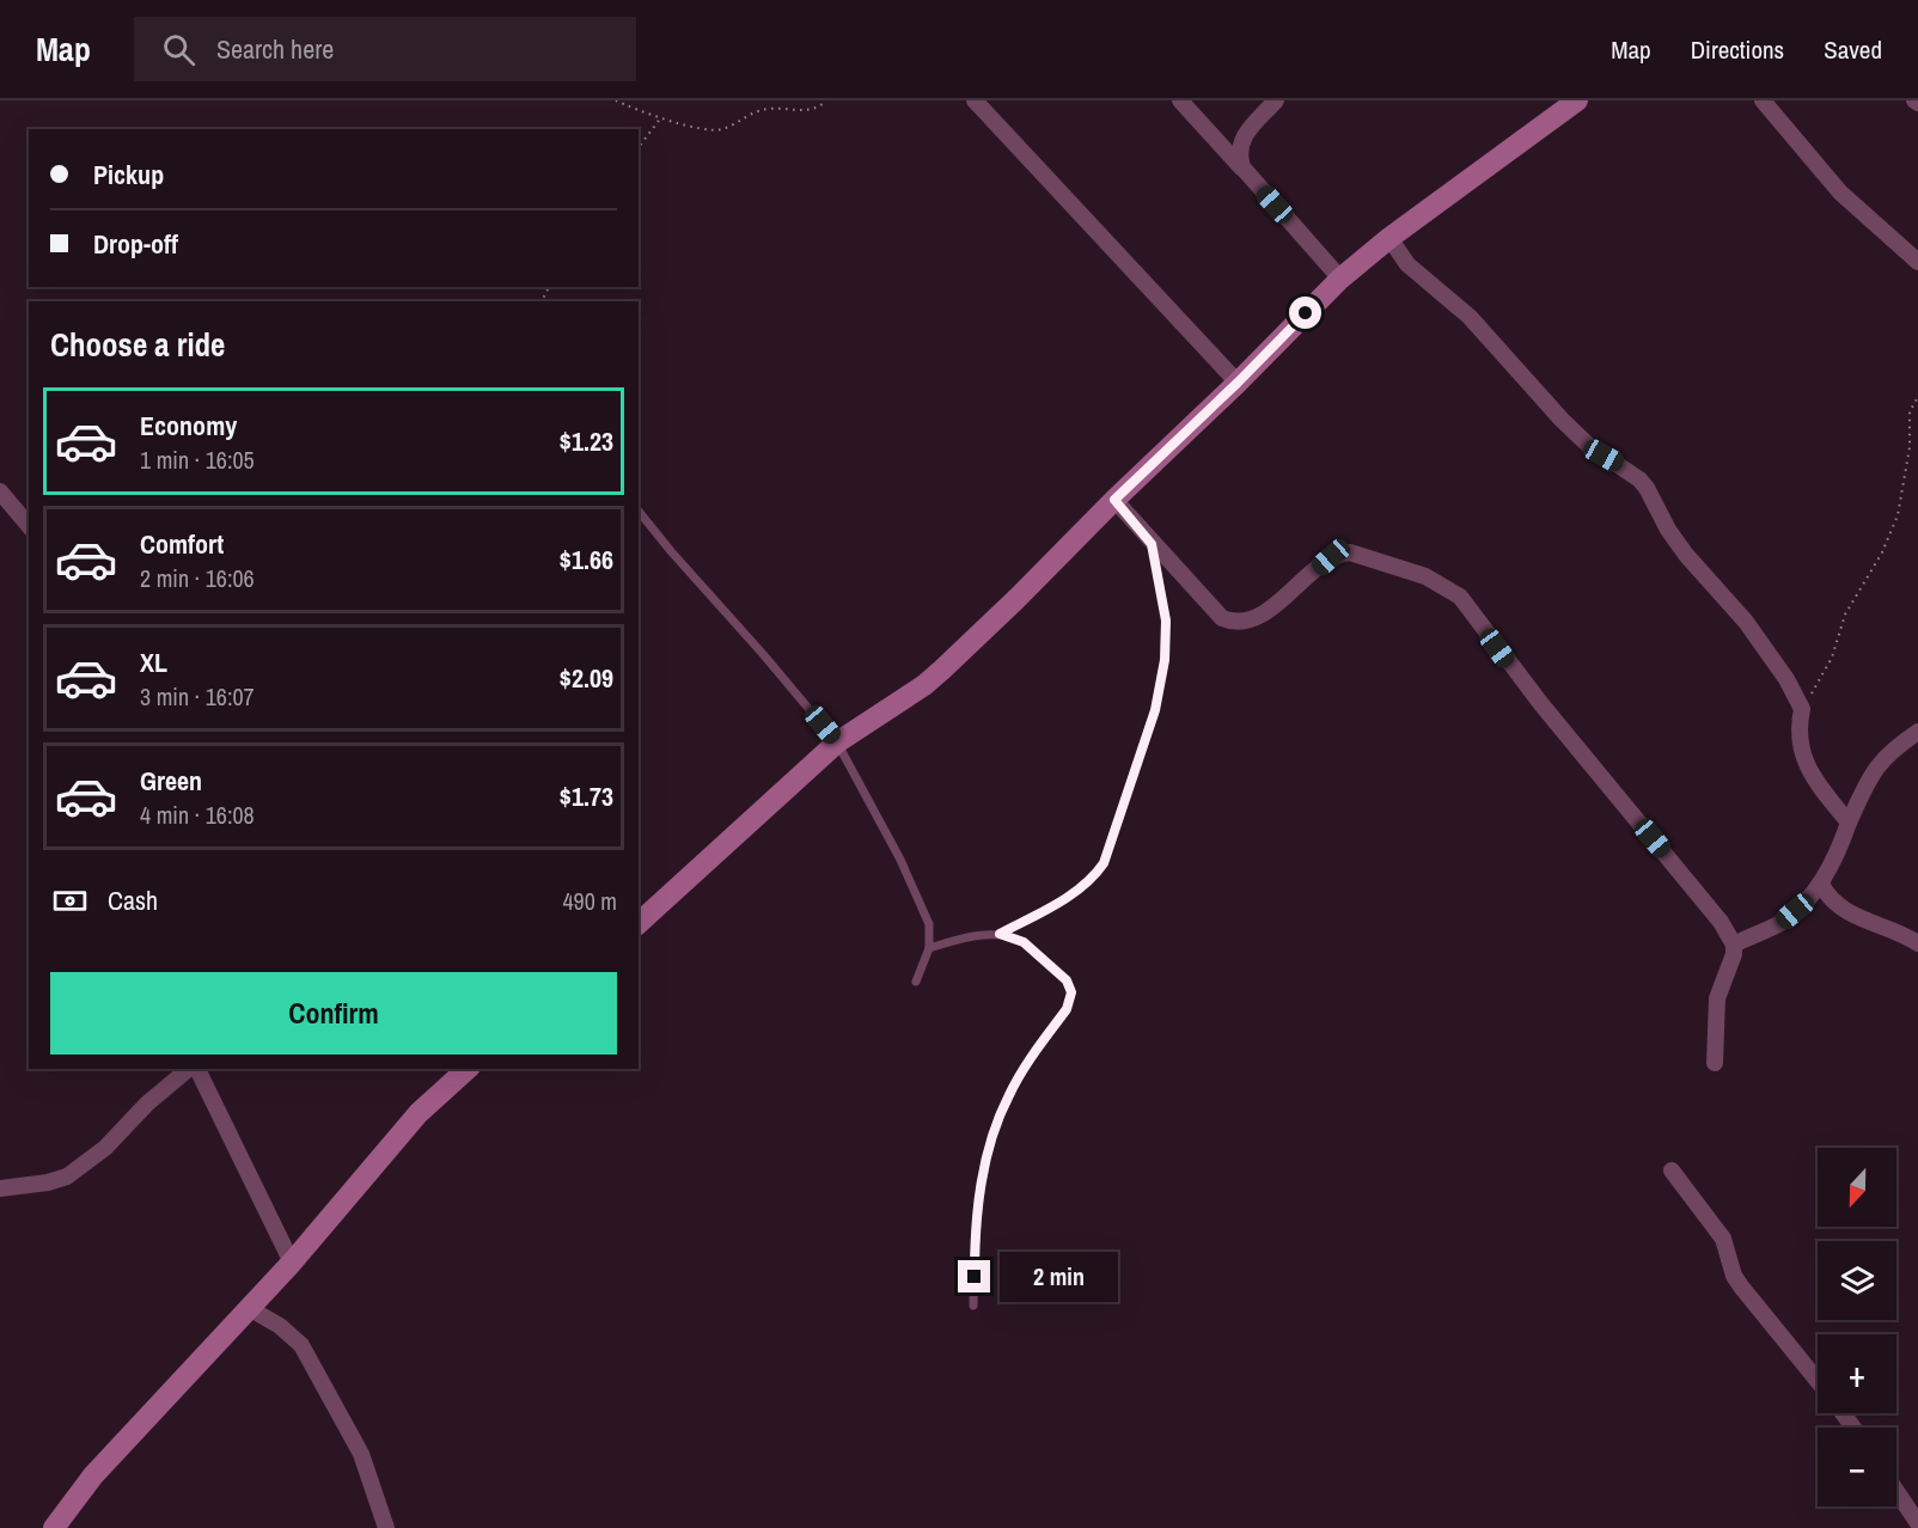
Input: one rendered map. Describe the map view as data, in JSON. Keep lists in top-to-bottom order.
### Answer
{
  "north": "bottom",
  "page": {
    "header": "Map",
    "search": "Search here",
    "nav": ["Map", "Directions", "Saved"],
    "banner": ["Pickup", "Drop-off"],
    "heading": "Choose a ride",
    "list": [
      {
        "name": "Economy",
        "note": "1 min · 16:05",
        "value": "$1.23"
      },
      {
        "name": "Comfort",
        "note": "2 min · 16:06",
        "value": "$1.66"
      },
      {
        "name": "XL",
        "note": "3 min · 16:07",
        "value": "$2.09"
      },
      {
        "name": "Green",
        "note": "4 min · 16:08",
        "value": "$1.73"
      }
    ],
    "pay": ["Cash", "490 m"],
    "buttons": "Confirm",
    "map_buttons": ["+", "−"],
    "bubble": "2 min"
  }
}
